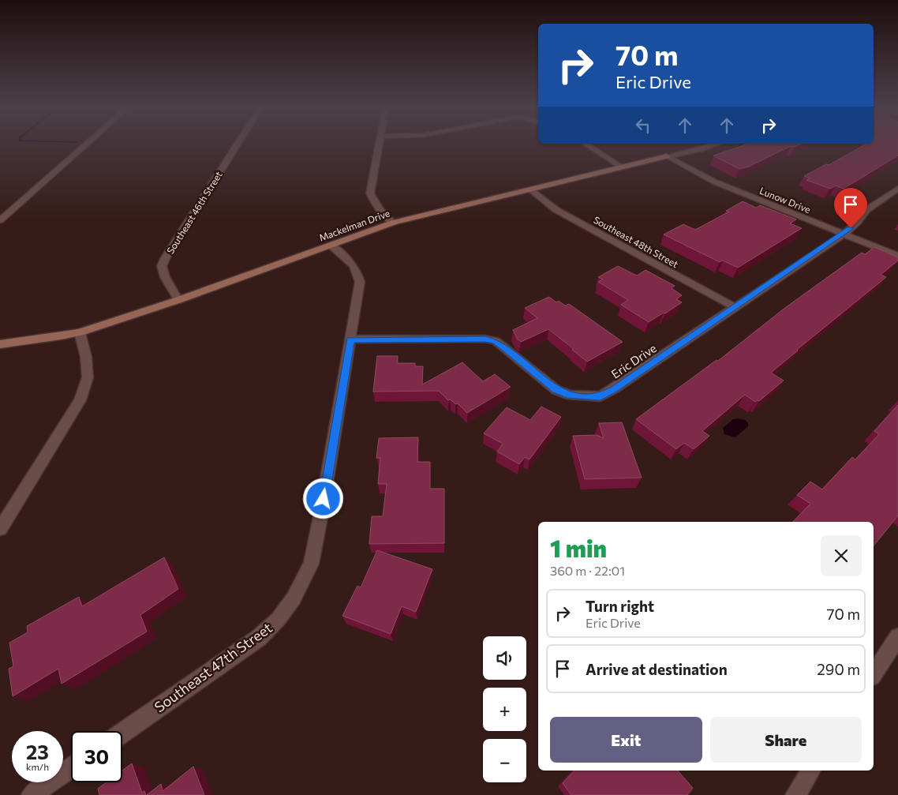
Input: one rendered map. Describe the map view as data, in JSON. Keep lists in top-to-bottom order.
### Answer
{
  "streets": {
    "street": [
      "Lunow Drive",
      "Southeast 46th Street",
      "Mackelman Drive",
      "Southeast 48th Street",
      "Eric Drive",
      "Southeast 47th Street"
    ]
  },
  "crossings": [
    ["Lunow Drive", "Mackelman Drive"],
    ["Lunow Drive", "Eric Drive"],
    ["Southeast 46th Street", "Mackelman Drive"],
    ["Mackelman Drive", "Southeast 48th Street"],
    ["Mackelman Drive", "Southeast 47th Street"],
    ["Southeast 48th Street", "Eric Drive"],
    ["Eric Drive", "Southeast 47th Street"]
  ],
  "page": {
    "turn": ["70 m", "Eric Drive"],
    "heading": ["1 min", "360 m · 22:01"],
    "list": [
      {
        "name": "Turn right",
        "note": "Eric Drive",
        "value": "70 m"
      },
      {
        "name": "Arrive at destination",
        "value": "290 m"
      }
    ],
    "map_buttons": ["+", "−"],
    "buttons": ["Exit", "Share"],
    "speed": "23 km/h",
    "limit": "30"
  }
}
